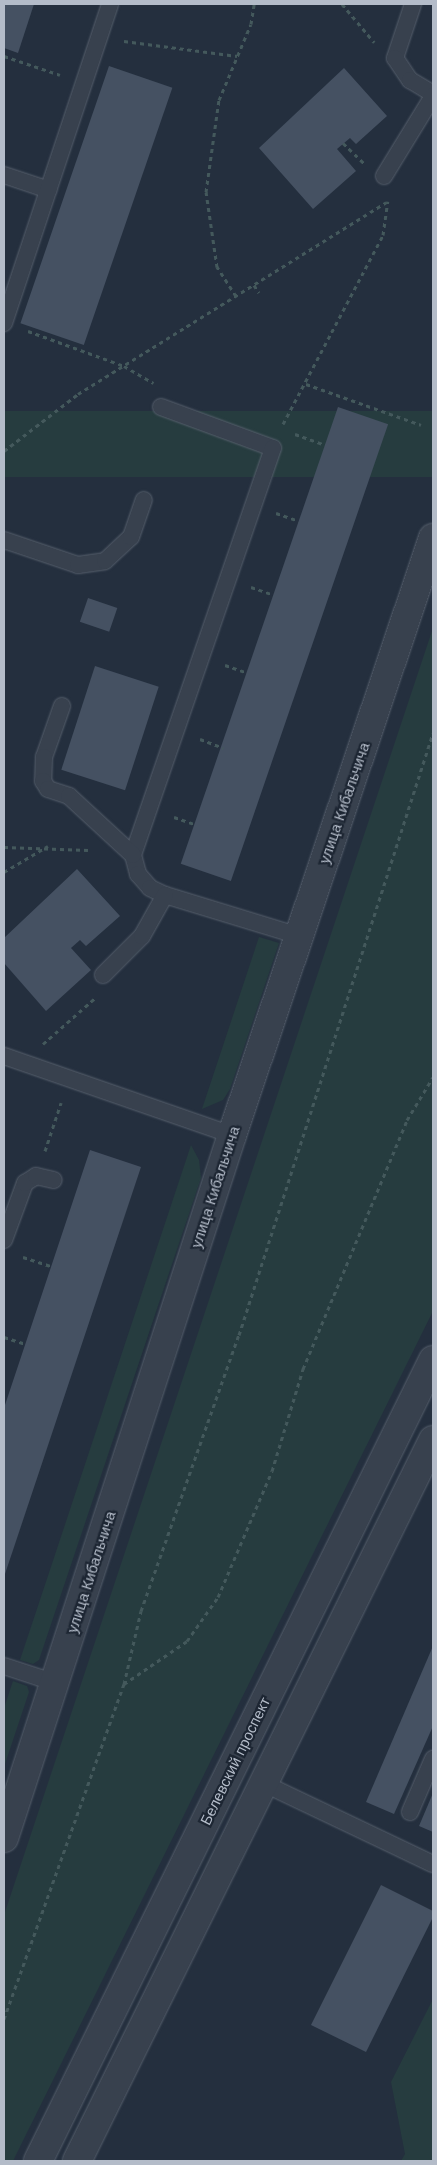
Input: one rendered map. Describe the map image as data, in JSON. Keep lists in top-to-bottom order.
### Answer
{
  "streets": {
    "street": ["улица Кибальчича", "Белевский проспект"]
  }
}
